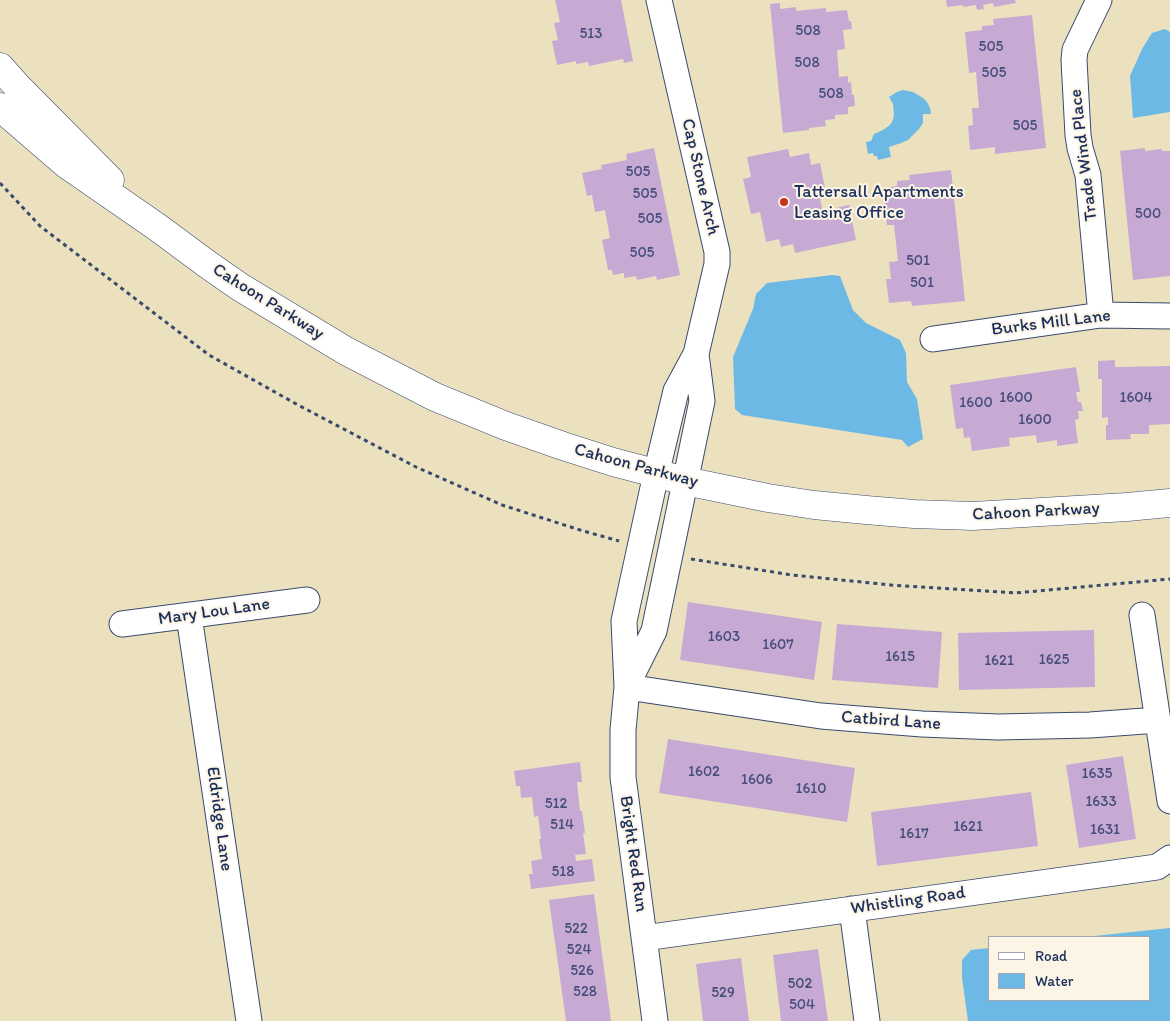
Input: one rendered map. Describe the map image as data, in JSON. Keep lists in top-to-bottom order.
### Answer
{
  "streets": {
    "street": [
      "Trade Wind Place",
      "Cap Stone Arch",
      "Cahoon Parkway",
      "Burks Mill Lane",
      "Mary Lou Lane",
      "Catbird Lane",
      "Eldridge Lane",
      "Bright Red Run",
      "Whistling Road"
    ]
  },
  "crossings": [
    ["Trade Wind Place", "Burks Mill Lane"],
    ["Cap Stone Arch", "Cahoon Parkway"],
    ["Cap Stone Arch", "Bright Red Run"],
    ["Cahoon Parkway", "Bright Red Run"],
    ["Mary Lou Lane", "Eldridge Lane"],
    ["Catbird Lane", "Bright Red Run"],
    ["Bright Red Run", "Whistling Road"]
  ],
  "places": ["Tattersall Apartments Leasing Office"],
  "house_numbers": [
    "508",
    "513",
    "505",
    "508",
    "505",
    "508",
    "505",
    "505",
    "505",
    "500",
    "505",
    "505",
    "501",
    "501",
    "1600",
    "1604",
    "1600",
    "1600",
    "1603",
    "1607",
    "1615",
    "1625",
    "1621",
    "1602",
    "1635",
    "1606",
    "1610",
    "1633",
    "512",
    "514",
    "1621",
    "1631",
    "1617",
    "518",
    "522",
    "524",
    "526",
    "502",
    "528",
    "529",
    "504"
  ],
  "legend": ["Road", "Water"]
}
